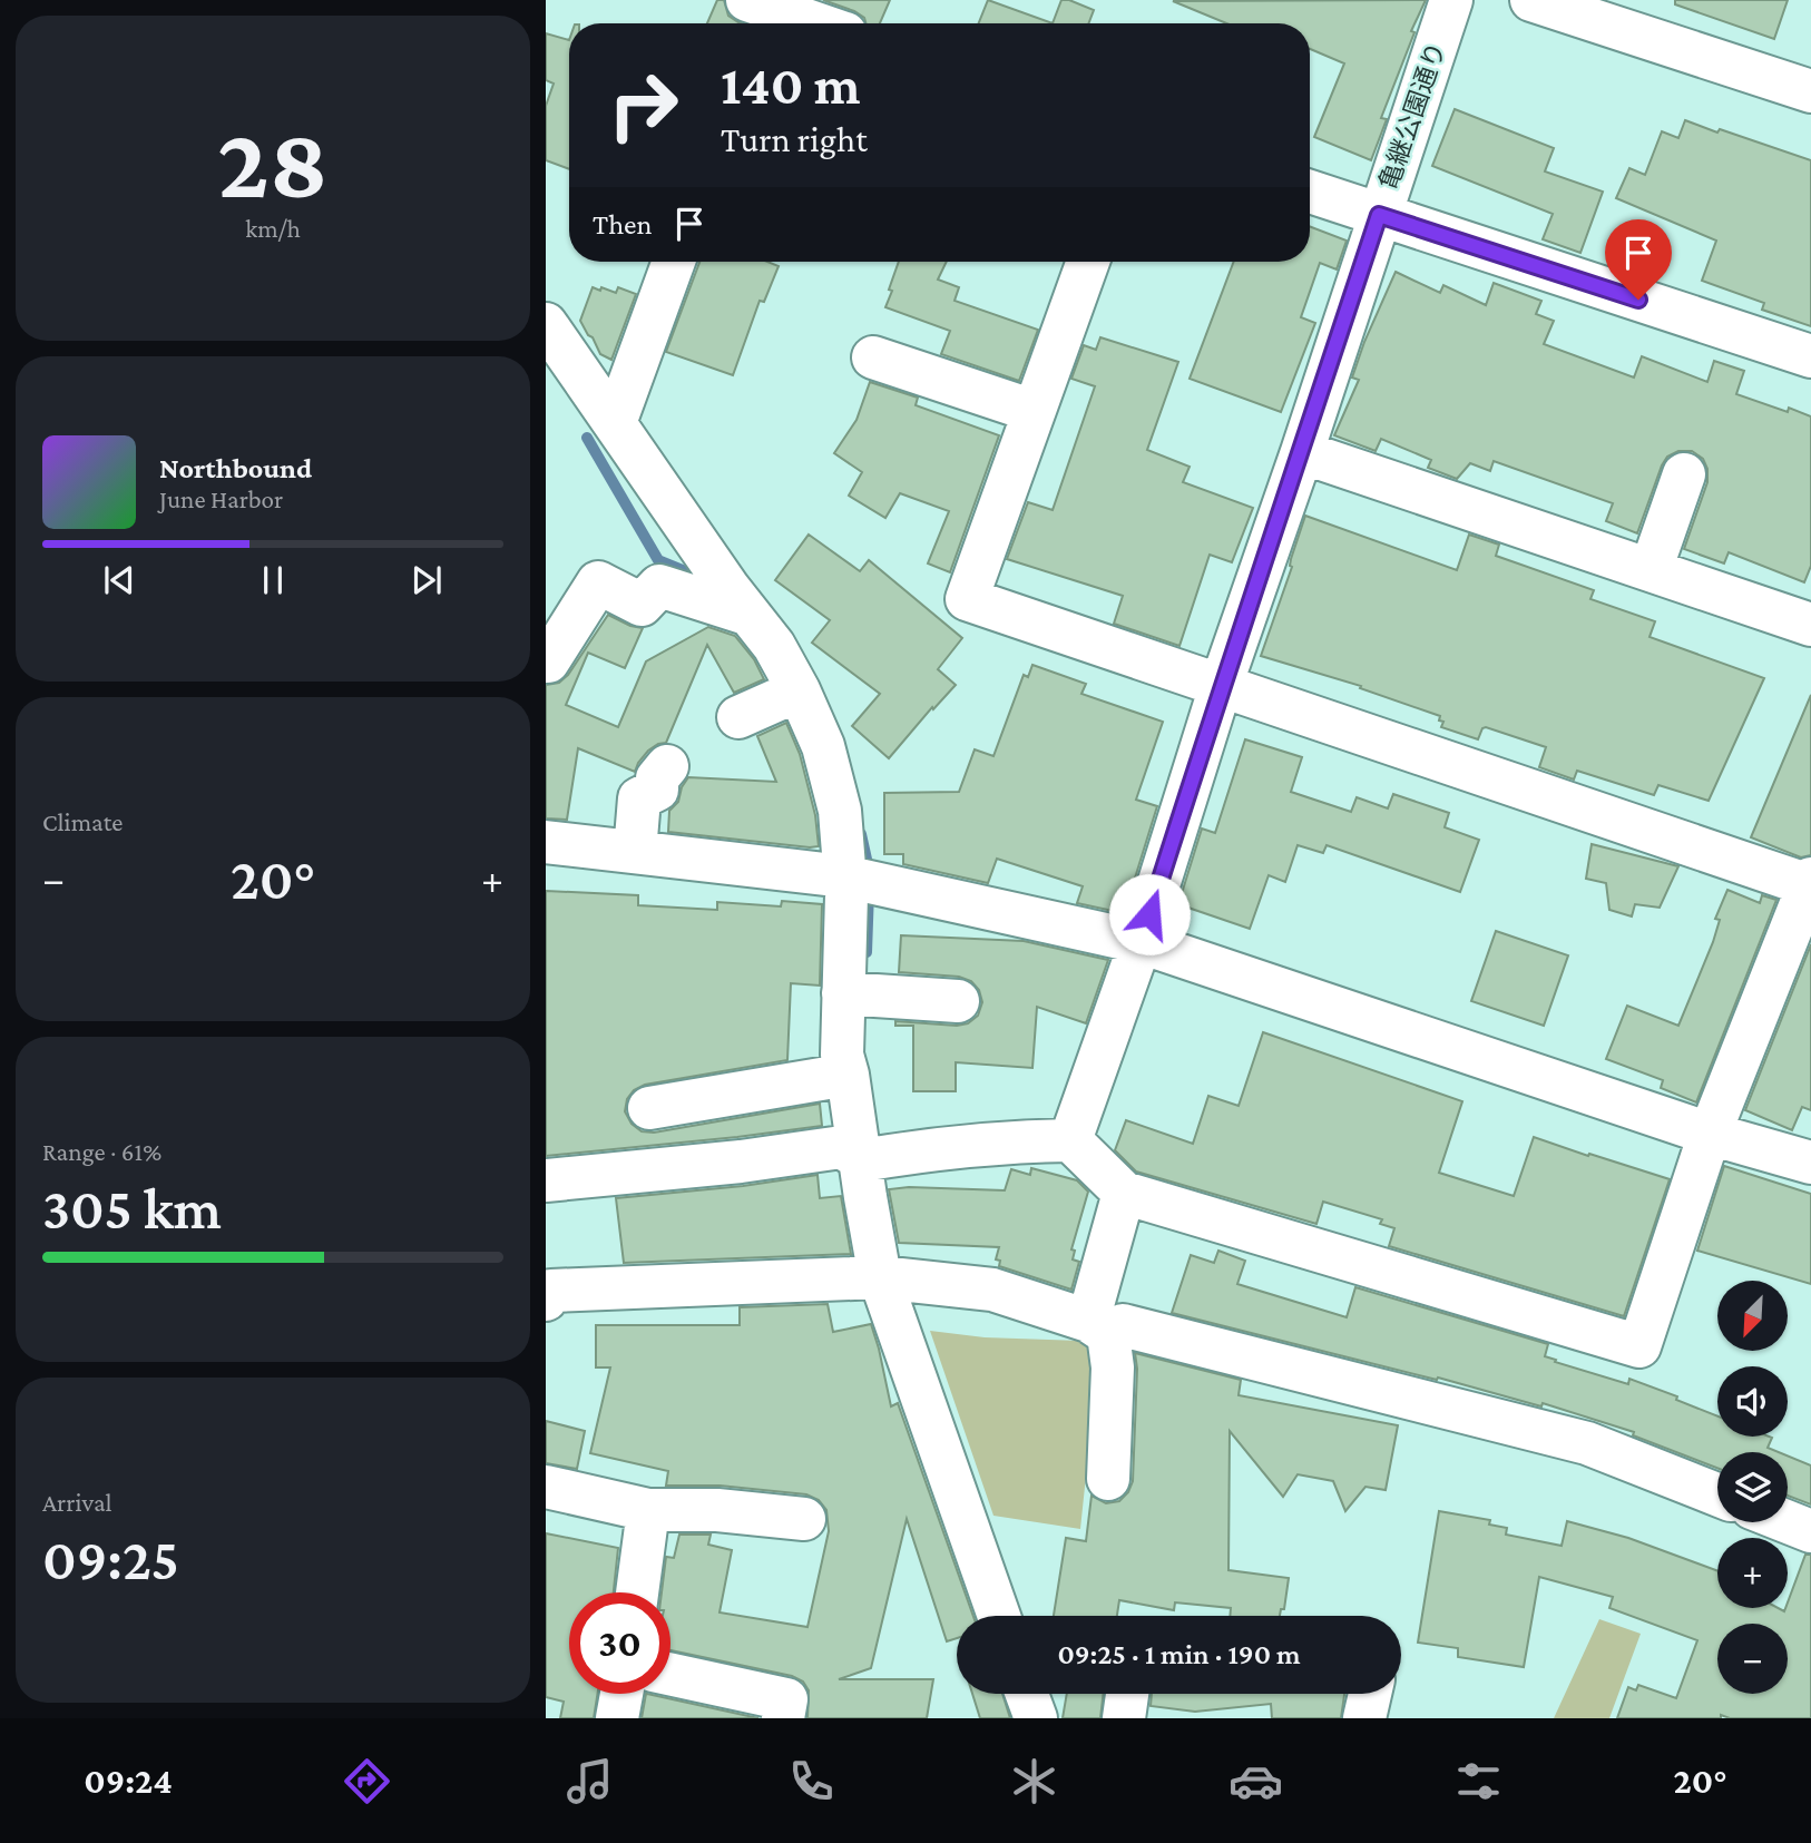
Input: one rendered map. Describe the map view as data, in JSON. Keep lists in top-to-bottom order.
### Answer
{
  "streets": {
    "street": ["亀継公園通り"]
  },
  "north": "bottom left",
  "page": {
    "tile": [
      ["28", "km/h"],
      "Climate",
      ["Range · 61%", "305 km"],
      ["Arrival", "09:25"]
    ],
    "turn": ["140 m", "Turn right"],
    "then": "Then",
    "song": ["Northbound", "June Harbor"],
    "heat": ["−", "20°", "+"],
    "map_buttons": ["+", "−"],
    "limit": "30",
    "trip": "09:25 · 1 min · 190 m",
    "tabs": ["09:24", "20°"]
  }
}
